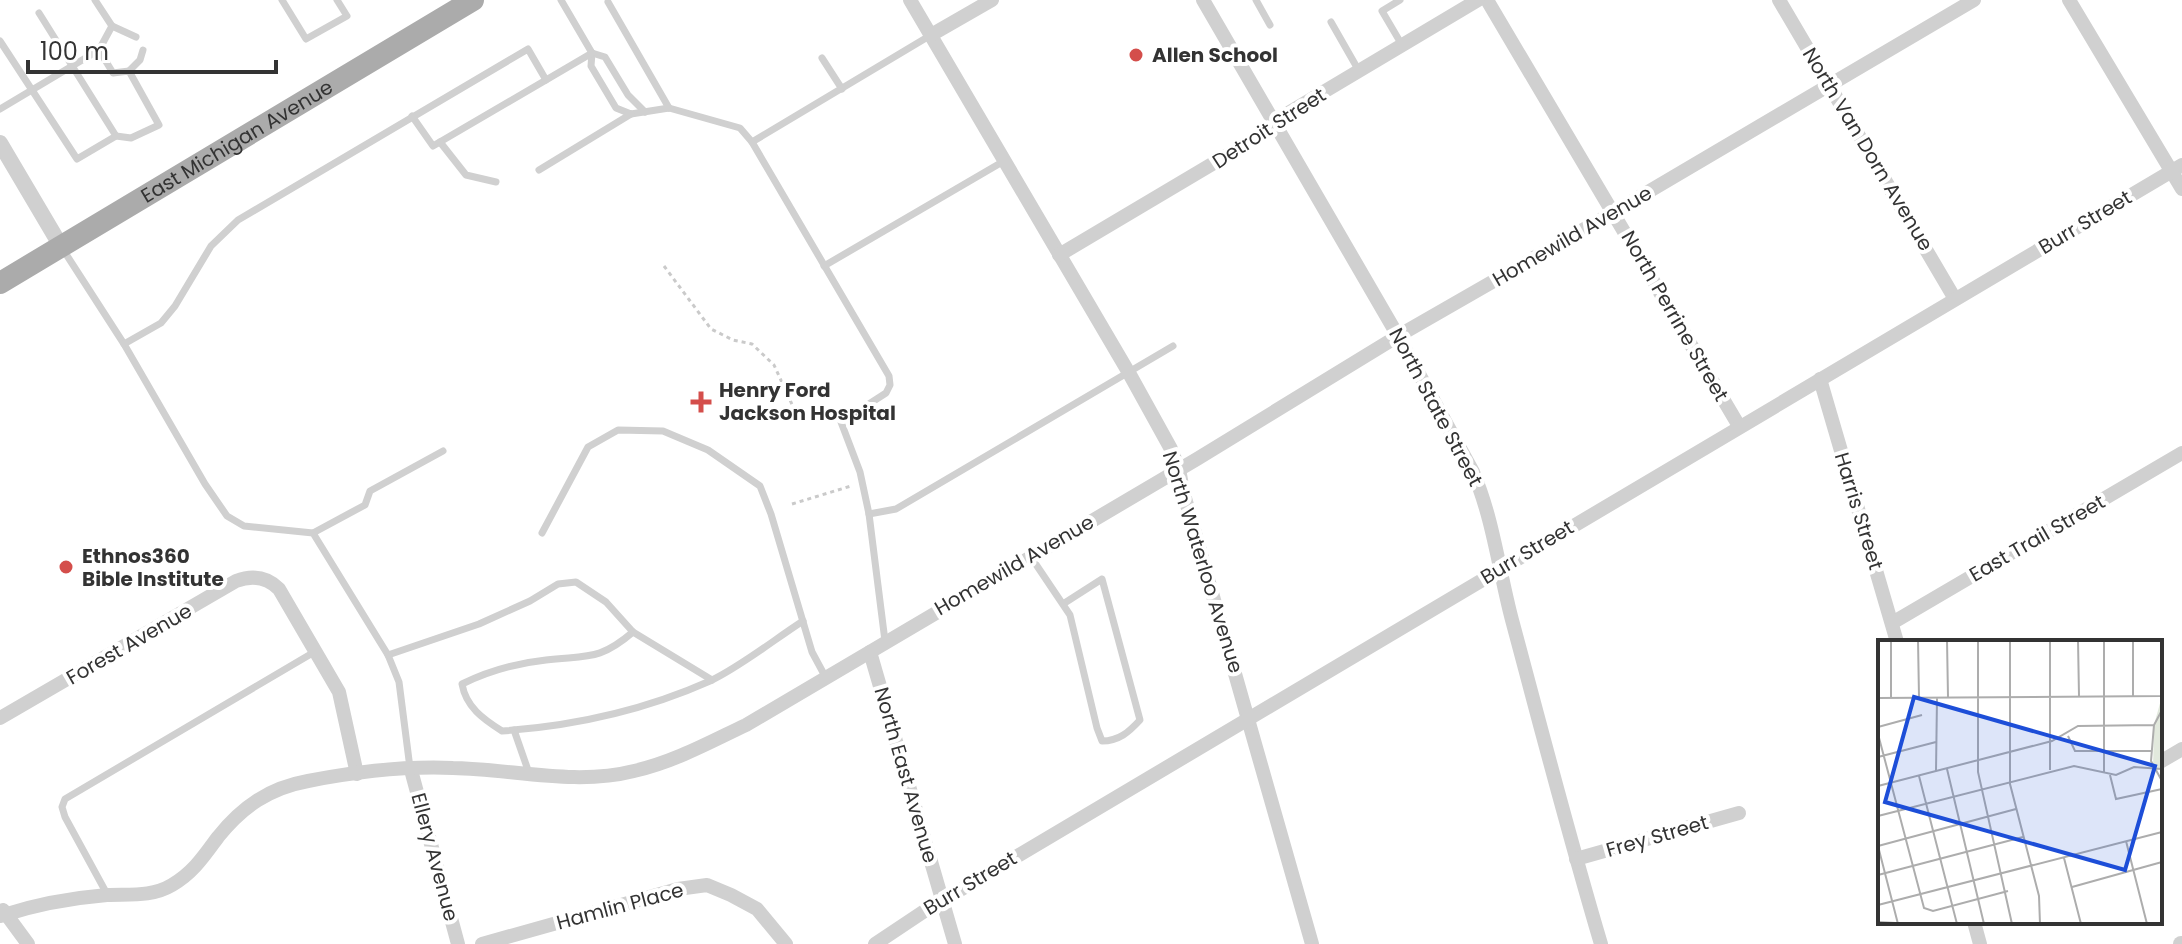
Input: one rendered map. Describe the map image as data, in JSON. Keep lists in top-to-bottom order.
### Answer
{
  "streets": {
    "main road": ["East Michigan Avenue"],
    "street": [
      "Detroit Street",
      "North Van Dorn Avenue",
      "Burr Street",
      "Homewild Avenue",
      "North Perrine Street",
      "North State Street",
      "Harris Street",
      "East Trail Street",
      "North Waterloo Avenue",
      "Forest Avenue",
      "North East Avenue",
      "Frey Street",
      "Ellery Avenue",
      "Hamlin Place"
    ]
  },
  "crossings": [
    ["Detroit Street", "North State Street"],
    ["Detroit Street", "North Waterloo Avenue"],
    ["North Van Dorn Avenue", "Burr Street"],
    ["North Van Dorn Avenue", "Homewild Avenue"],
    ["Burr Street", "North Perrine Street"],
    ["Burr Street", "North State Street"],
    ["Burr Street", "Harris Street"],
    ["Burr Street", "North Waterloo Avenue"],
    ["Burr Street", "North East Avenue"],
    ["Homewild Avenue", "North Perrine Street"],
    ["Homewild Avenue", "North State Street"],
    ["Homewild Avenue", "North Waterloo Avenue"],
    ["Homewild Avenue", "North East Avenue"],
    ["Homewild Avenue", "Ellery Avenue"],
    ["North State Street", "Frey Street"],
    ["Harris Street", "East Trail Street"]
  ],
  "places": {
    "other": ["Allen School", "Ethnos360 Bible Institute"],
    "health": ["Henry Ford Jackson Hospital"]
  },
  "scale_bar": "100 m"
}
